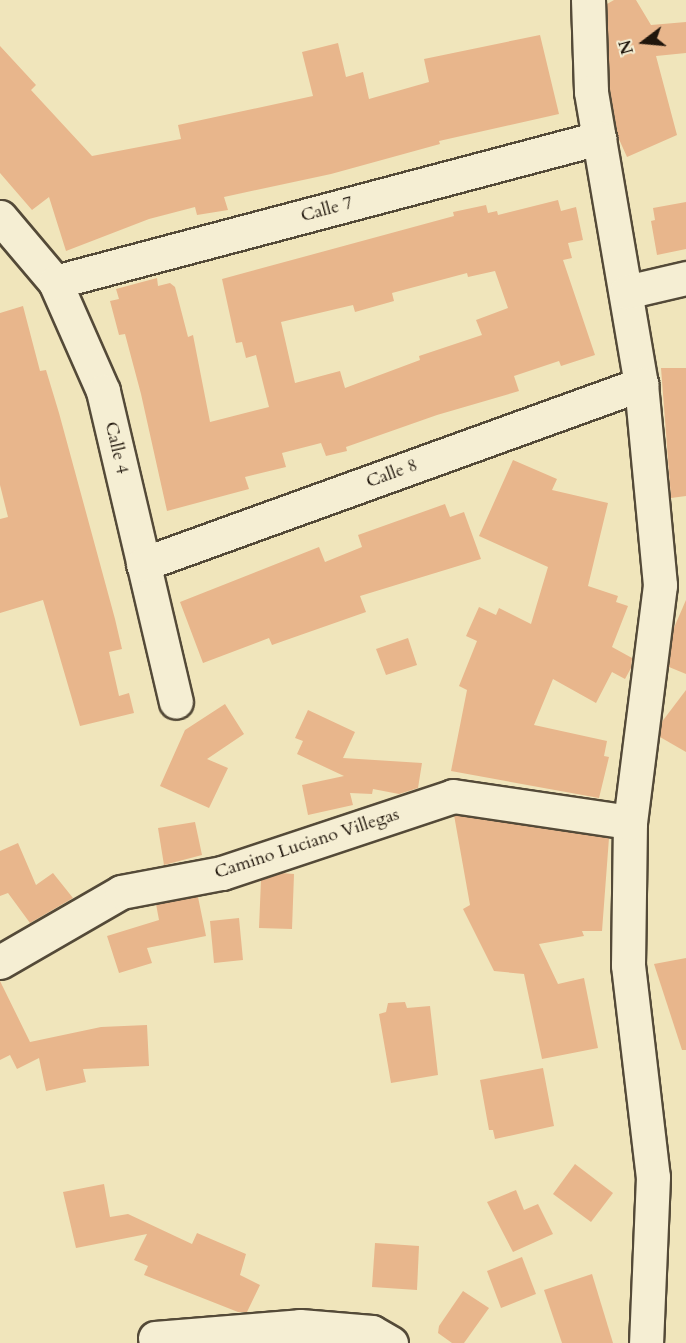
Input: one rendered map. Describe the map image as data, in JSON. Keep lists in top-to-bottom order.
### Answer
{
  "streets": {
    "street": [
      "Calle 7",
      "Calle 4",
      "Calle 8",
      "Camino Luciano Villegas"
    ]
  },
  "crossings": [
    ["Calle 7", "Calle 4"],
    ["Calle 4", "Calle 8"]
  ],
  "north": "left"
}
